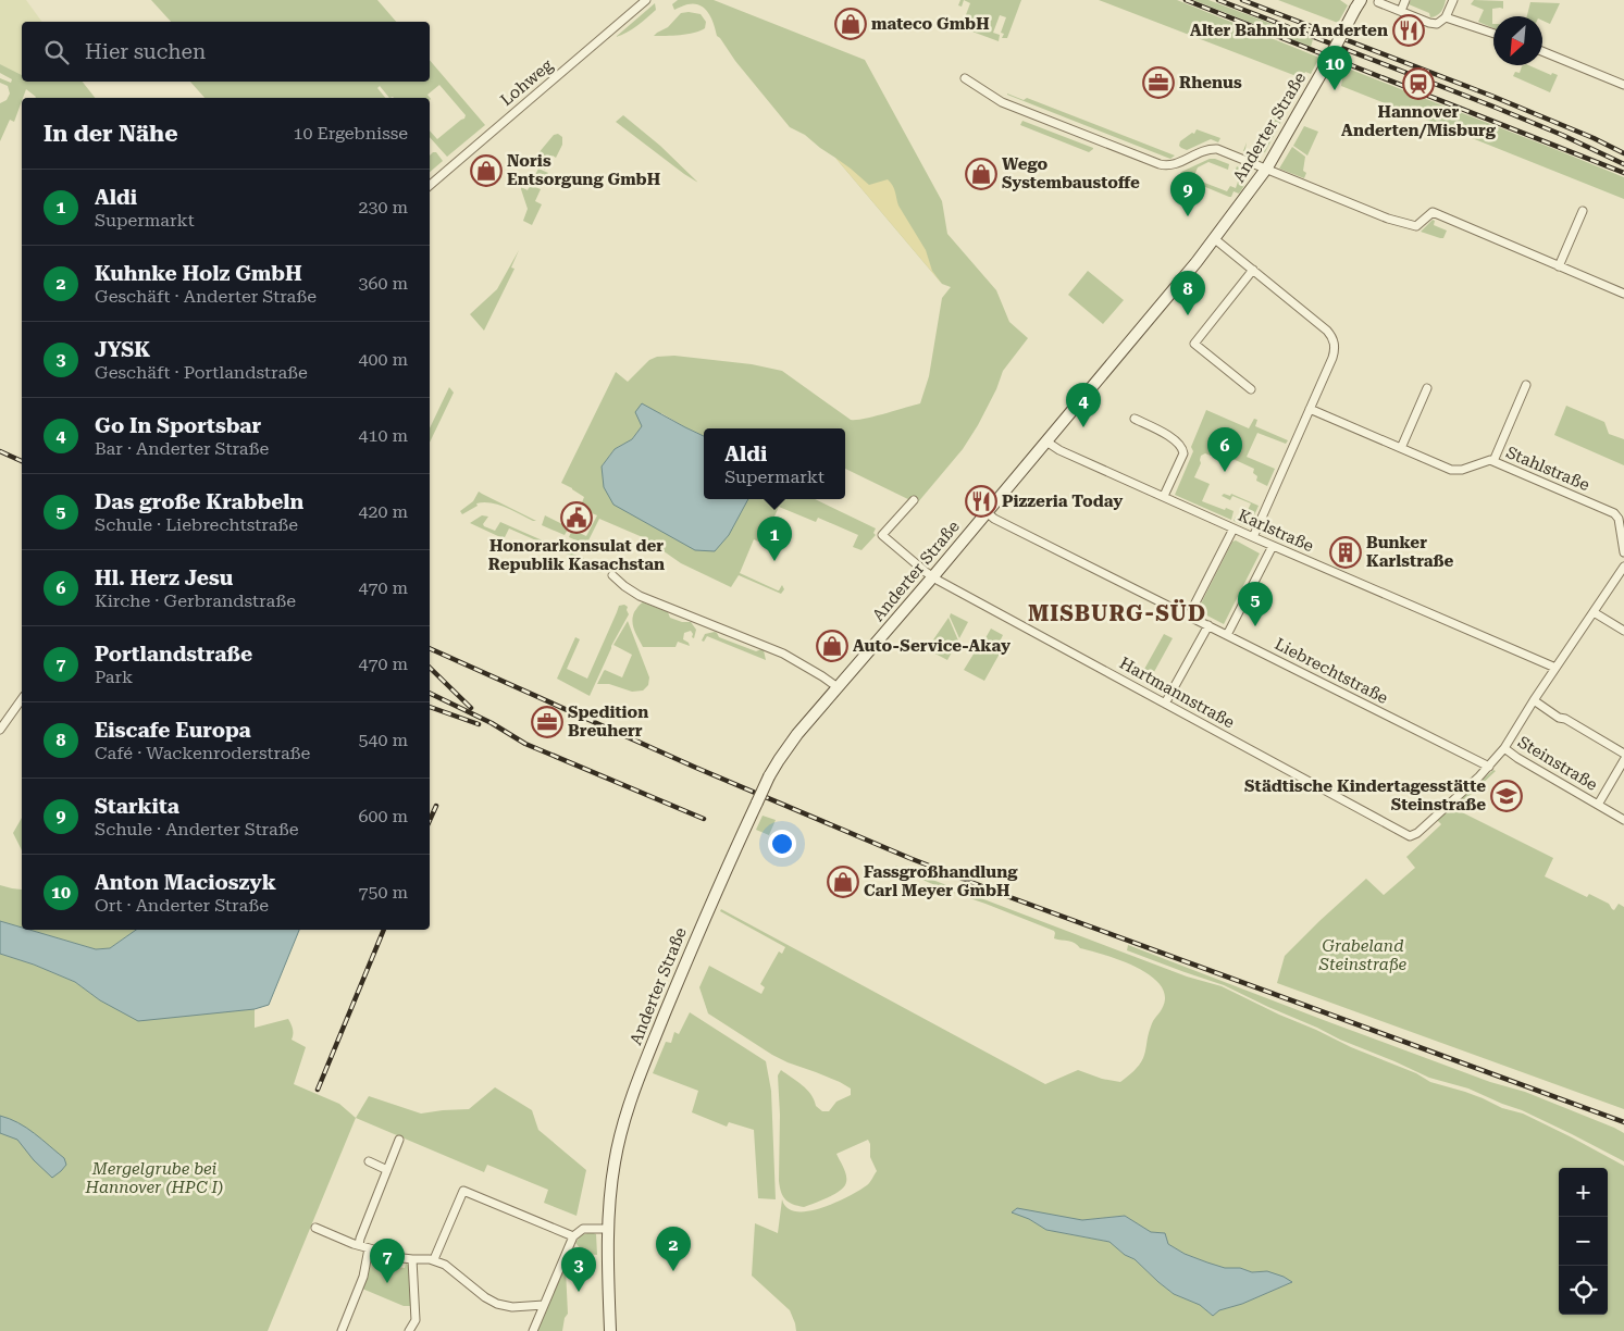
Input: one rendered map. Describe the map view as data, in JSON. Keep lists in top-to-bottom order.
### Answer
{
  "streets": {
    "main road": ["Anderter Straße"],
    "street": [
      "Lohweg",
      "Stahlstraße",
      "Karlstraße",
      "Liebrechtstraße",
      "Hartmannstraße",
      "Steinstraße"
    ]
  },
  "crossings": [
    ["Anderter Straße", "Karlstraße"],
    ["Anderter Straße", "Liebrechtstraße"],
    ["Anderter Straße", "Hartmannstraße"],
    ["Liebrechtstraße", "Hartmannstraße"]
  ],
  "districts": ["MISBURG-SÜD"],
  "parks": ["Grabeland Steinstraße", "Mergelgrube bei Hannover (HPC I)"],
  "places": {
    "shop": [
      "mateco GmbH",
      "Noris Entsorgung GmbH",
      "Wego Systembaustoffe",
      "Auto-Service-Akay",
      "Fassgroßhandlung Carl Meyer GmbH"
    ],
    "restaurant": ["Alter Bahnhof Anderten", "Pizzeria Today"],
    "office": ["Rhenus", "Spedition Breuherr"],
    "station": ["Hannover Anderten/Misburg"],
    "public building": ["Honorarkonsulat der Republik Kasachstan"],
    "building": ["Bunker Karlstraße"],
    "school or university": ["Städtische Kindertagesstätte Steinstraße"]
  },
  "north": "bottom left",
  "page": {
    "search": "Hier suchen",
    "pins": [
      "10",
      "9",
      "8",
      "4",
      "6",
      "1",
      "5",
      "2",
      "7",
      "3"
    ],
    "heading": ["In der Nähe", "10 Ergebnisse"],
    "list": [
      {
        "mark": "1",
        "name": "Aldi",
        "note": "Supermarkt",
        "value": "230 m"
      },
      {
        "mark": "2",
        "name": "Kuhnke Holz GmbH",
        "note": "Geschäft · Anderter Straße",
        "value": "360 m"
      },
      {
        "mark": "3",
        "name": "JYSK",
        "note": "Geschäft · Portlandstraße",
        "value": "400 m"
      },
      {
        "mark": "4",
        "name": "Go In Sportsbar",
        "note": "Bar · Anderter Straße",
        "value": "410 m"
      },
      {
        "mark": "5",
        "name": "Das große Krabbeln",
        "note": "Schule · Liebrechtstraße",
        "value": "420 m"
      },
      {
        "mark": "6",
        "name": "Hl. Herz Jesu",
        "note": "Kirche · Gerbrandstraße",
        "value": "470 m"
      },
      {
        "mark": "7",
        "name": "Portlandstraße",
        "note": "Park",
        "value": "470 m"
      },
      {
        "mark": "8",
        "name": "Eiscafe Europa",
        "note": "Café · Wackenroderstraße",
        "value": "540 m"
      },
      {
        "mark": "9",
        "name": "Starkita",
        "note": "Schule · Anderter Straße",
        "value": "600 m"
      },
      {
        "mark": "10",
        "name": "Anton Macioszyk",
        "note": "Ort · Anderter Straße",
        "value": "750 m"
      }
    ],
    "popup": ["Aldi", "Supermarkt"],
    "map_buttons": ["+", "−"]
  }
}
